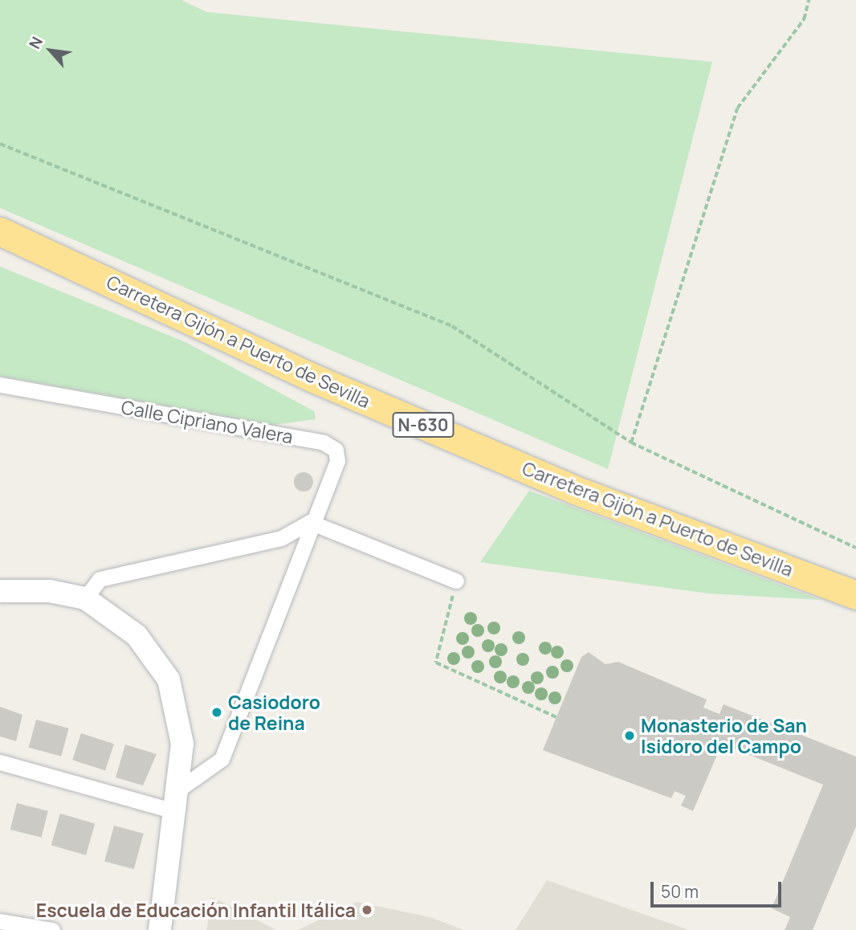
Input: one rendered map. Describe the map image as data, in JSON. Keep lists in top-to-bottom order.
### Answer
{
  "streets": {
    "highway": ["Carretera Gijón a Puerto de Sevilla", "N-630"],
    "street": ["Calle Cipriano Valera"]
  },
  "places": ["Casiodoro de Reina", "Monasterio de San Isidoro del Campo", "Escuela de Educación Infantil Itálica"],
  "scale_bar": "50 m",
  "north": "top left"
}
